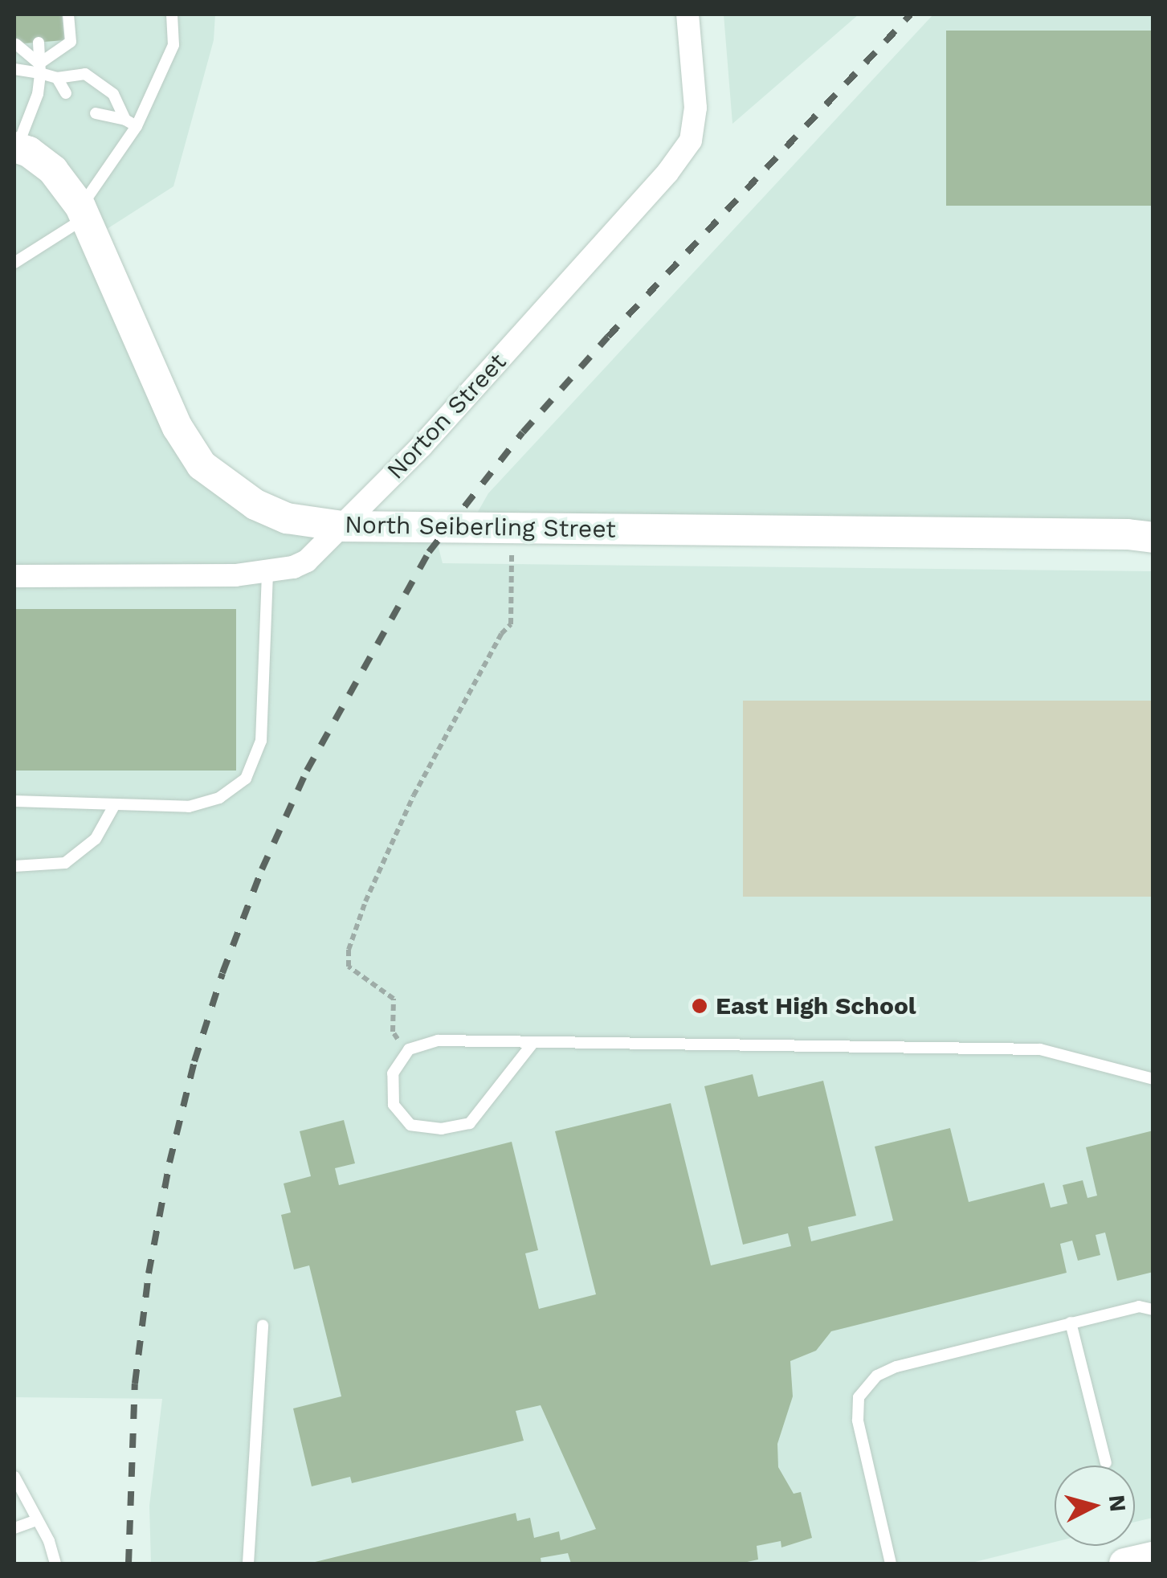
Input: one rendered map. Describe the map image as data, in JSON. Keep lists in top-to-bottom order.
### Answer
{
  "streets": {
    "street": ["Norton Street", "North Seiberling Street"]
  },
  "crossings": [
    ["Norton Street", "North Seiberling Street"]
  ],
  "places": ["East High School"],
  "north": "right"
}
